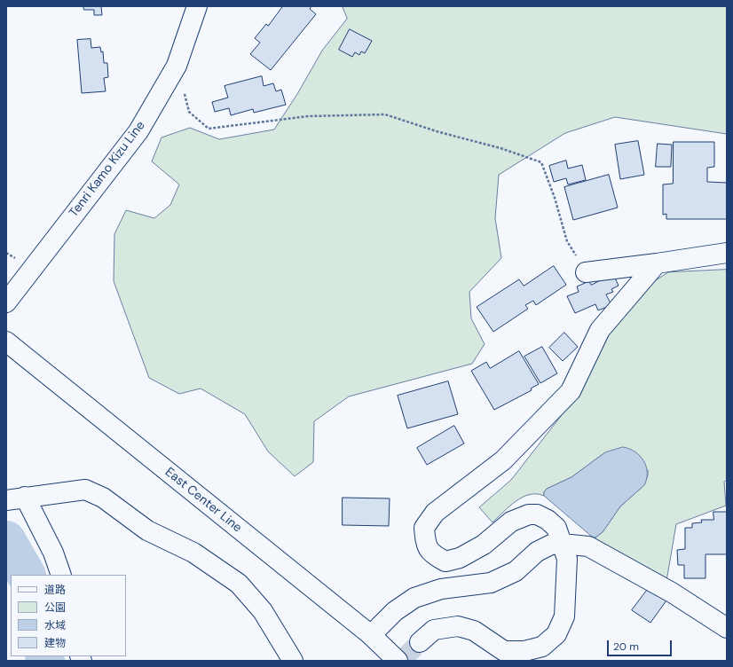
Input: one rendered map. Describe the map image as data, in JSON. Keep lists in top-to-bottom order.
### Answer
{
  "streets": {
    "main road": ["Tenri Kamo Kizu Line", "East Center Line"]
  },
  "legend": [
    "道路",
    "公園",
    "水域",
    "建物"
  ],
  "scale_bar": "20 m"
}
